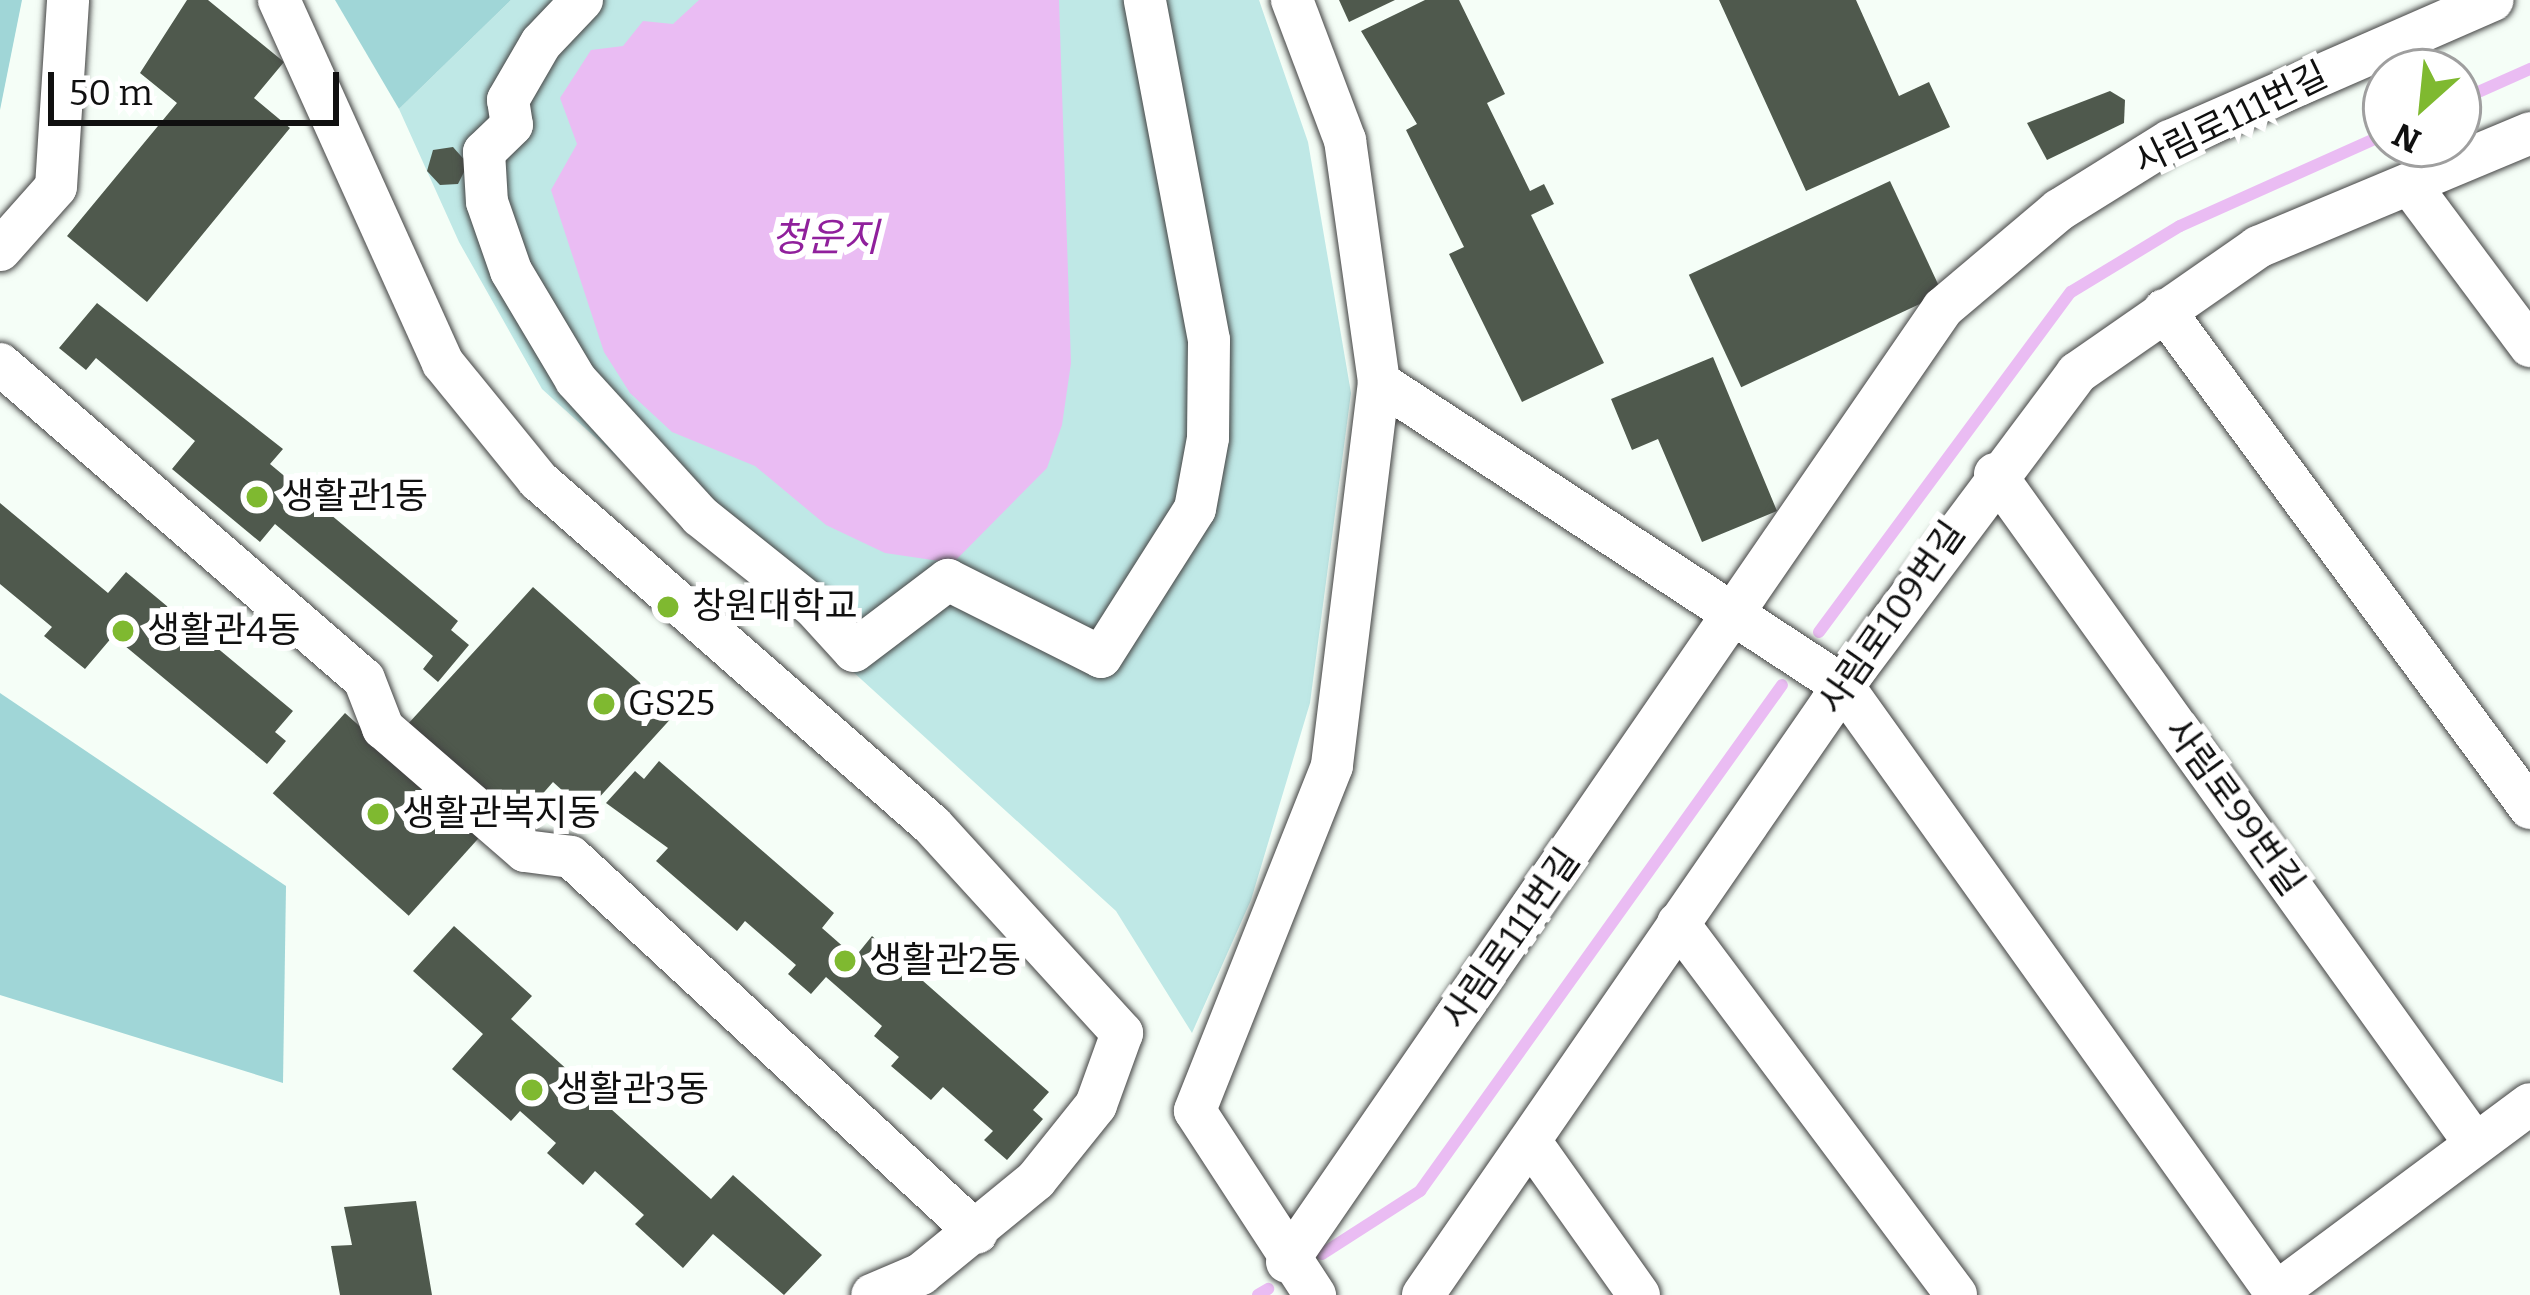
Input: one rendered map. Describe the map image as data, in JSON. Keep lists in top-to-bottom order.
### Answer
{
  "streets": {
    "street": ["사림로111번길", "사림로109번길", "사림로99번길"]
  },
  "crossings": [
    ["사림로109번길", "사림로99번길"]
  ],
  "water": ["청운지"],
  "places": [
    "생활관1동",
    "창원대학교",
    "생활관4동",
    "GS25",
    "생활관복지동",
    "생활관2동",
    "생활관3동"
  ],
  "scale_bar": "50 m",
  "north": "bottom left"
}
